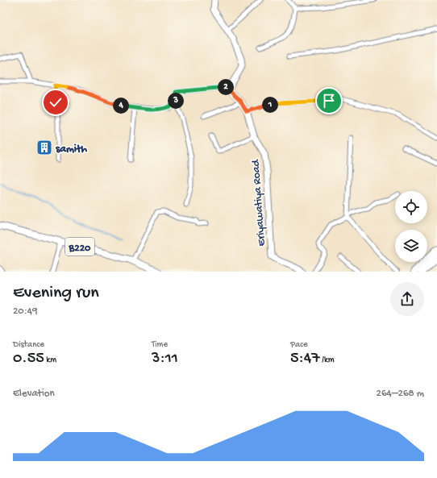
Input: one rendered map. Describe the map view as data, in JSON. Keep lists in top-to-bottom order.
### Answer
{
  "streets": {
    "main road": ["B220"],
    "street": ["Eriyawatiya Road"]
  },
  "places": {
    "building": ["samith"]
  },
  "page": {
    "pins": [
      "2",
      "3",
      "1",
      "4"
    ],
    "heading": ["Evening run", "20:49"],
    "stats": [
      ["Distance", "0.55 km"],
      ["Time", "3:11"],
      ["Pace", "5:47 /km"]
    ],
    "chart": ["Elevation", "264–268 m"]
  }
}
